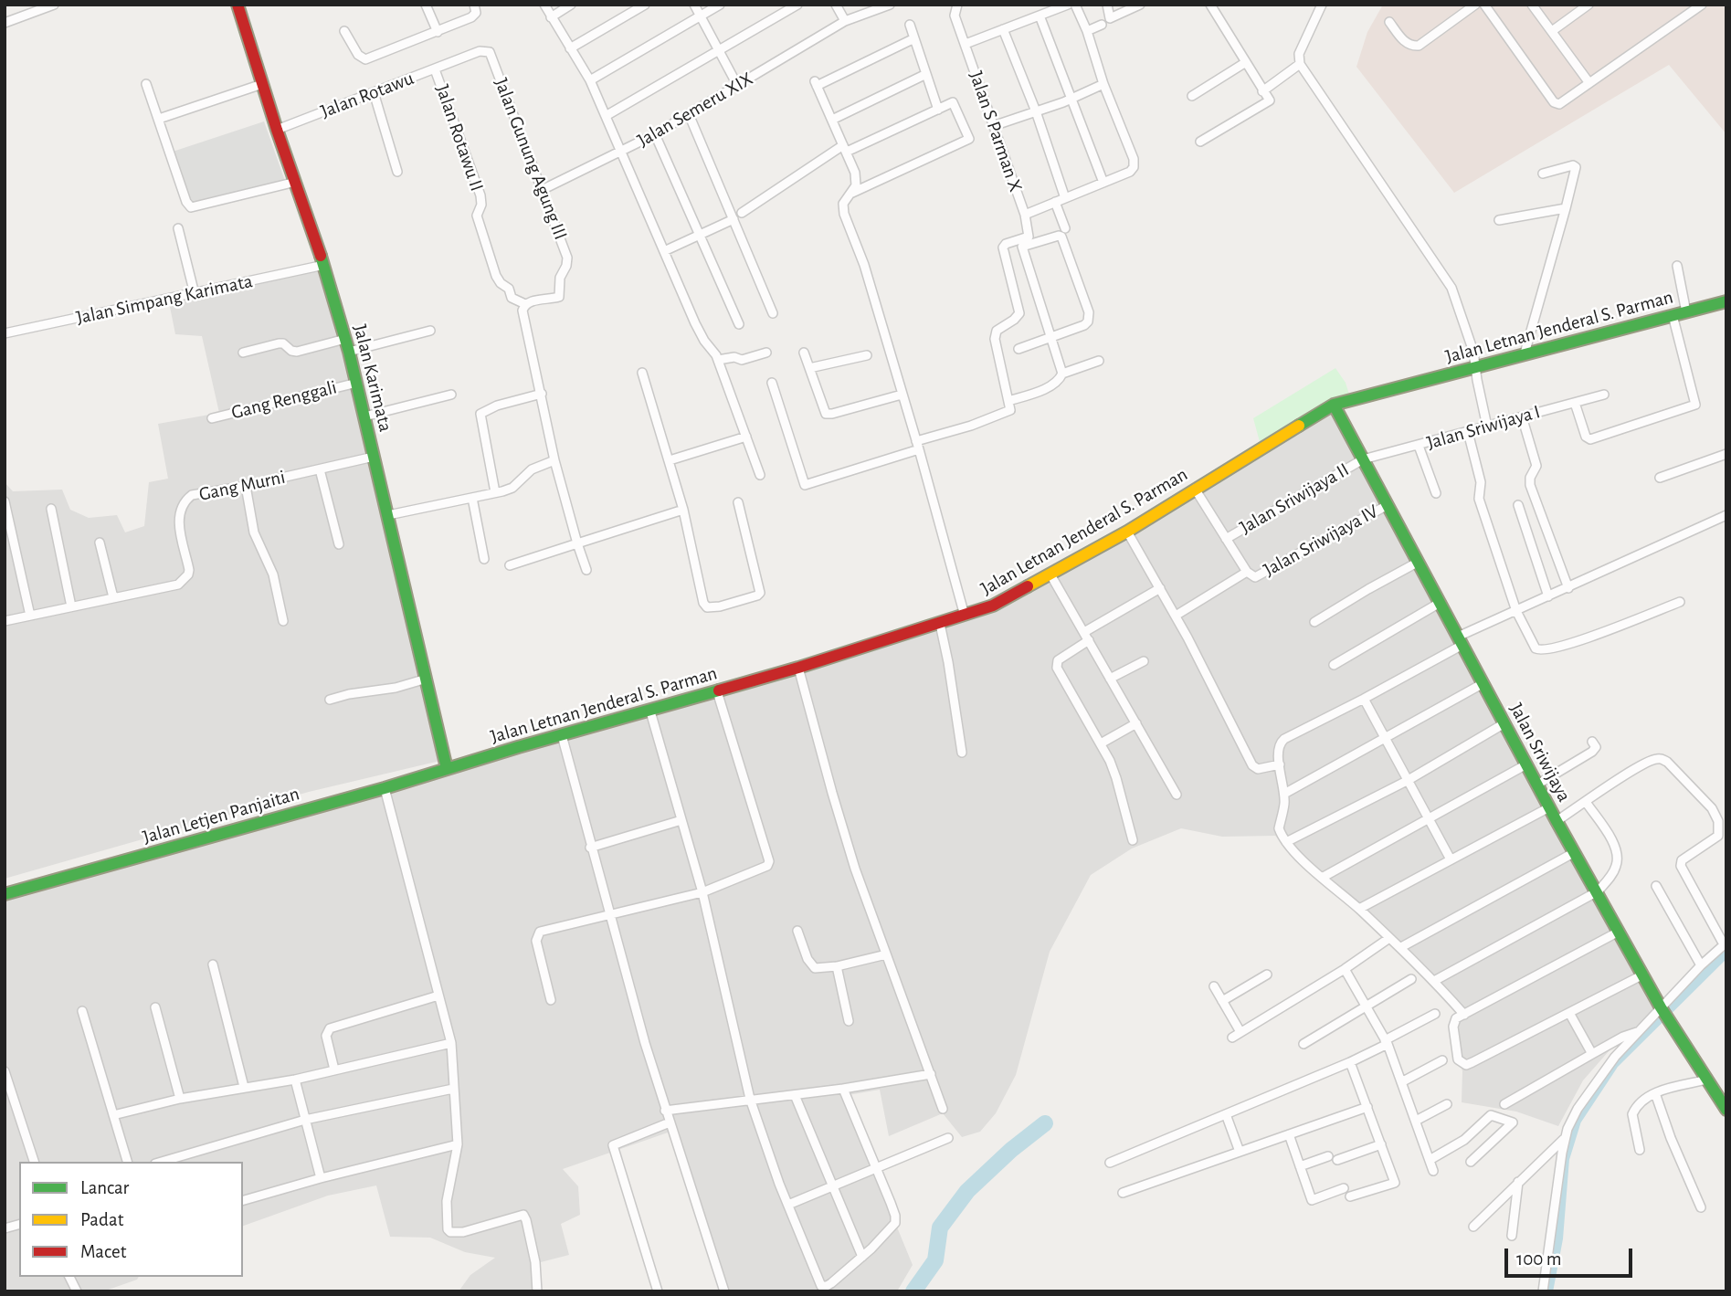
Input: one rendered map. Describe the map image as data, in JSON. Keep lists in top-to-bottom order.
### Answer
{
  "streets": {
    "main road": [
      "Jalan Letnan Jenderal S. Parman",
      "Jalan Karimata",
      "Jalan Sriwijaya",
      "Jalan Letjen Panjaitan"
    ],
    "street": [
      "Jalan Rotawu",
      "Jalan Semeru XIX",
      "Jalan S Parman X",
      "Jalan Rotawu II",
      "Jalan Gunung Agung III",
      "Jalan Simpang Karimata",
      "Gang Renggali",
      "Jalan Sriwijaya I",
      "Gang Murni",
      "Jalan Sriwijaya II",
      "Jalan Sriwijaya IV"
    ]
  },
  "crossings": [
    ["Jalan Rotawu", "Jalan Rotawu II"],
    ["Jalan Rotawu", "Jalan Gunung Agung III"],
    ["Jalan Rotawu", "Jalan Karimata"],
    ["Jalan Semeru XIX", "Jalan Gunung Agung III"],
    ["Jalan Rotawu II", "Jalan Gunung Agung III"],
    ["Jalan Simpang Karimata", "Jalan Karimata"],
    ["Jalan Letnan Jenderal S. Parman", "Jalan Karimata"],
    ["Jalan Letnan Jenderal S. Parman", "Jalan Sriwijaya"],
    ["Jalan Letnan Jenderal S. Parman", "Jalan Letjen Panjaitan"],
    ["Jalan Karimata", "Gang Renggali"],
    ["Jalan Karimata", "Gang Murni"],
    ["Jalan Karimata", "Jalan Letjen Panjaitan"],
    ["Jalan Sriwijaya I", "Jalan Sriwijaya II"],
    ["Jalan Sriwijaya I", "Jalan Sriwijaya"],
    ["Jalan Sriwijaya II", "Jalan Sriwijaya"],
    ["Jalan Sriwijaya IV", "Jalan Sriwijaya"]
  ],
  "legend": ["Lancar", "Padat", "Macet"],
  "scale_bar": "100 m"
}
